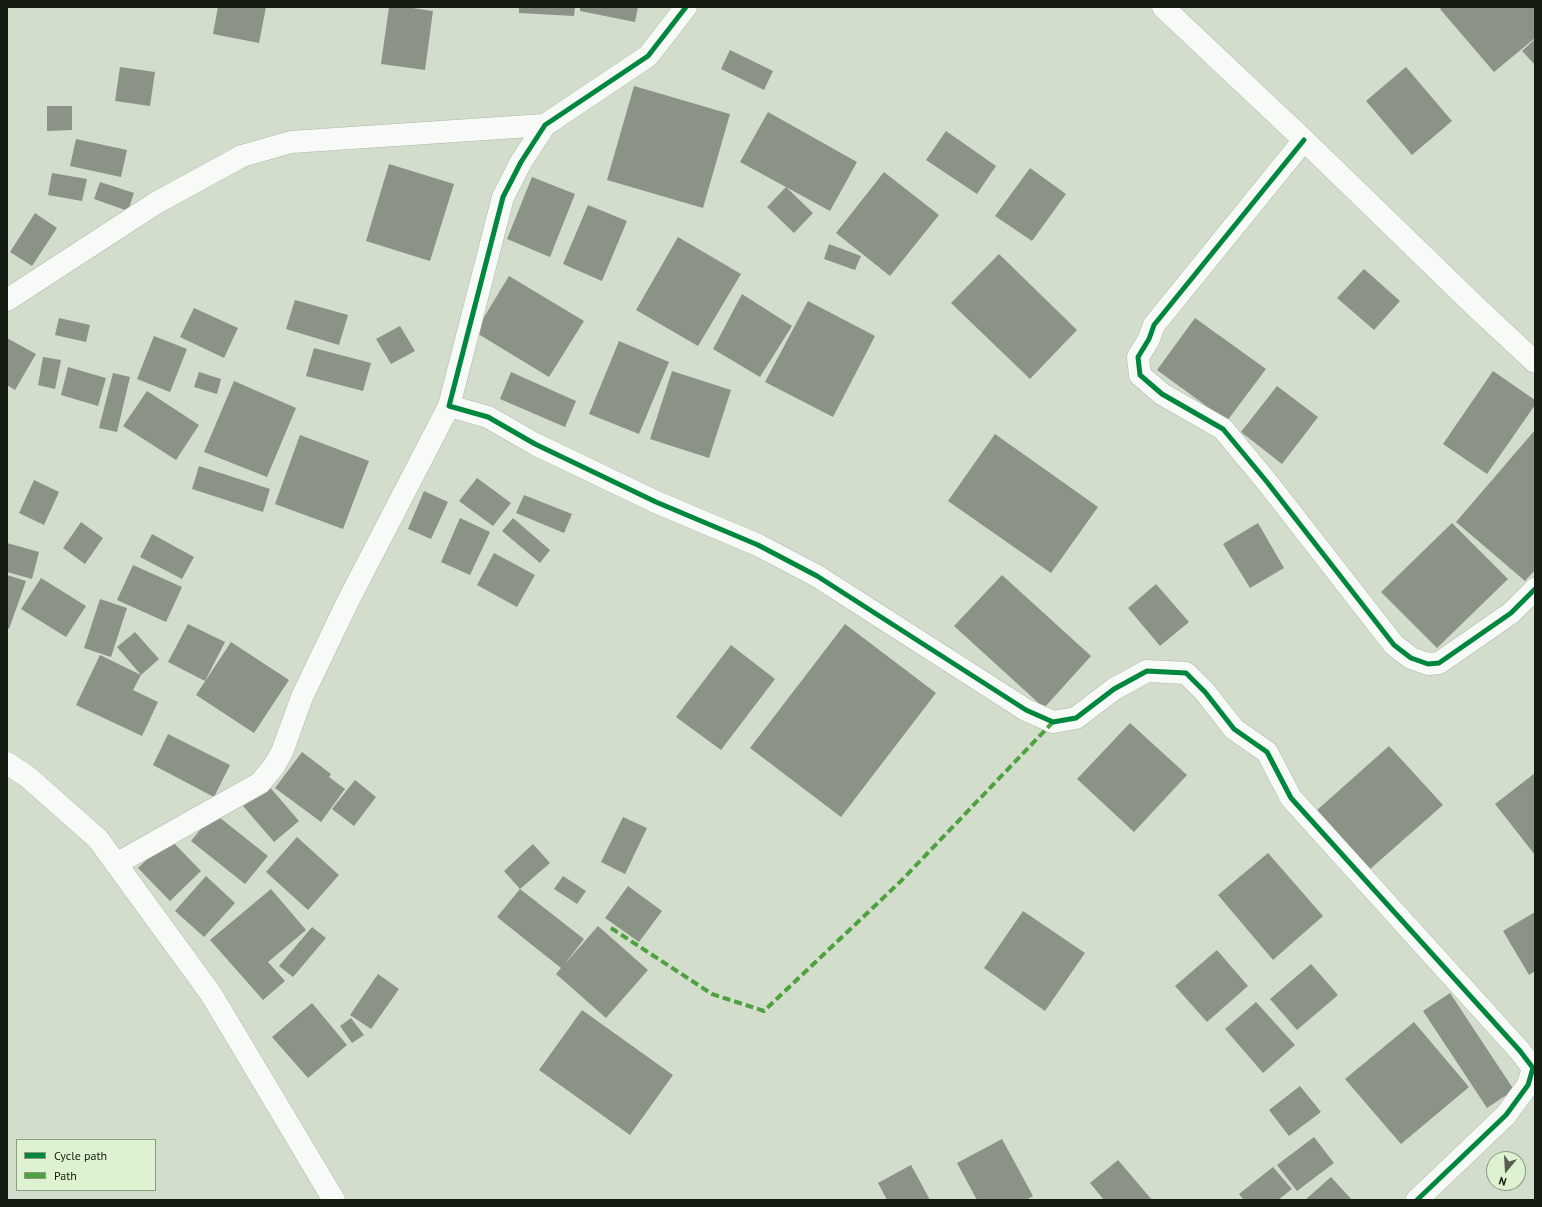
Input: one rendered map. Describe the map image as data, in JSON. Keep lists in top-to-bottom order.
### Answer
{
  "legend": ["Cycle path", "Path"],
  "north": "bottom"
}
